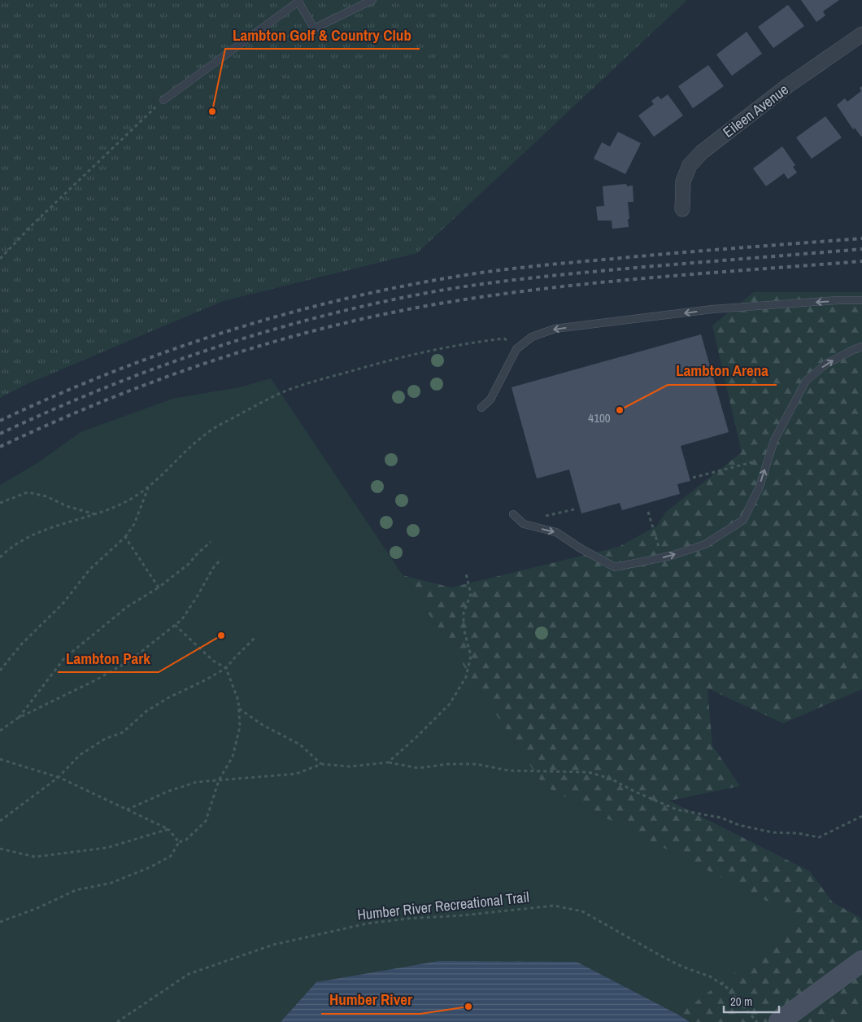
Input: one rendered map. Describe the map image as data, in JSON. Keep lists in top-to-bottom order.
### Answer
{
  "streets": {
    "street": ["Eileen Avenue"],
    "path": ["Humber River Recreational Trail"]
  },
  "places": [
    "Lambton Golf & Country Club",
    "Lambton Arena",
    "Lambton Park",
    "Humber River"
  ],
  "house_numbers": ["4100"],
  "scale_bar": "20 m"
}
